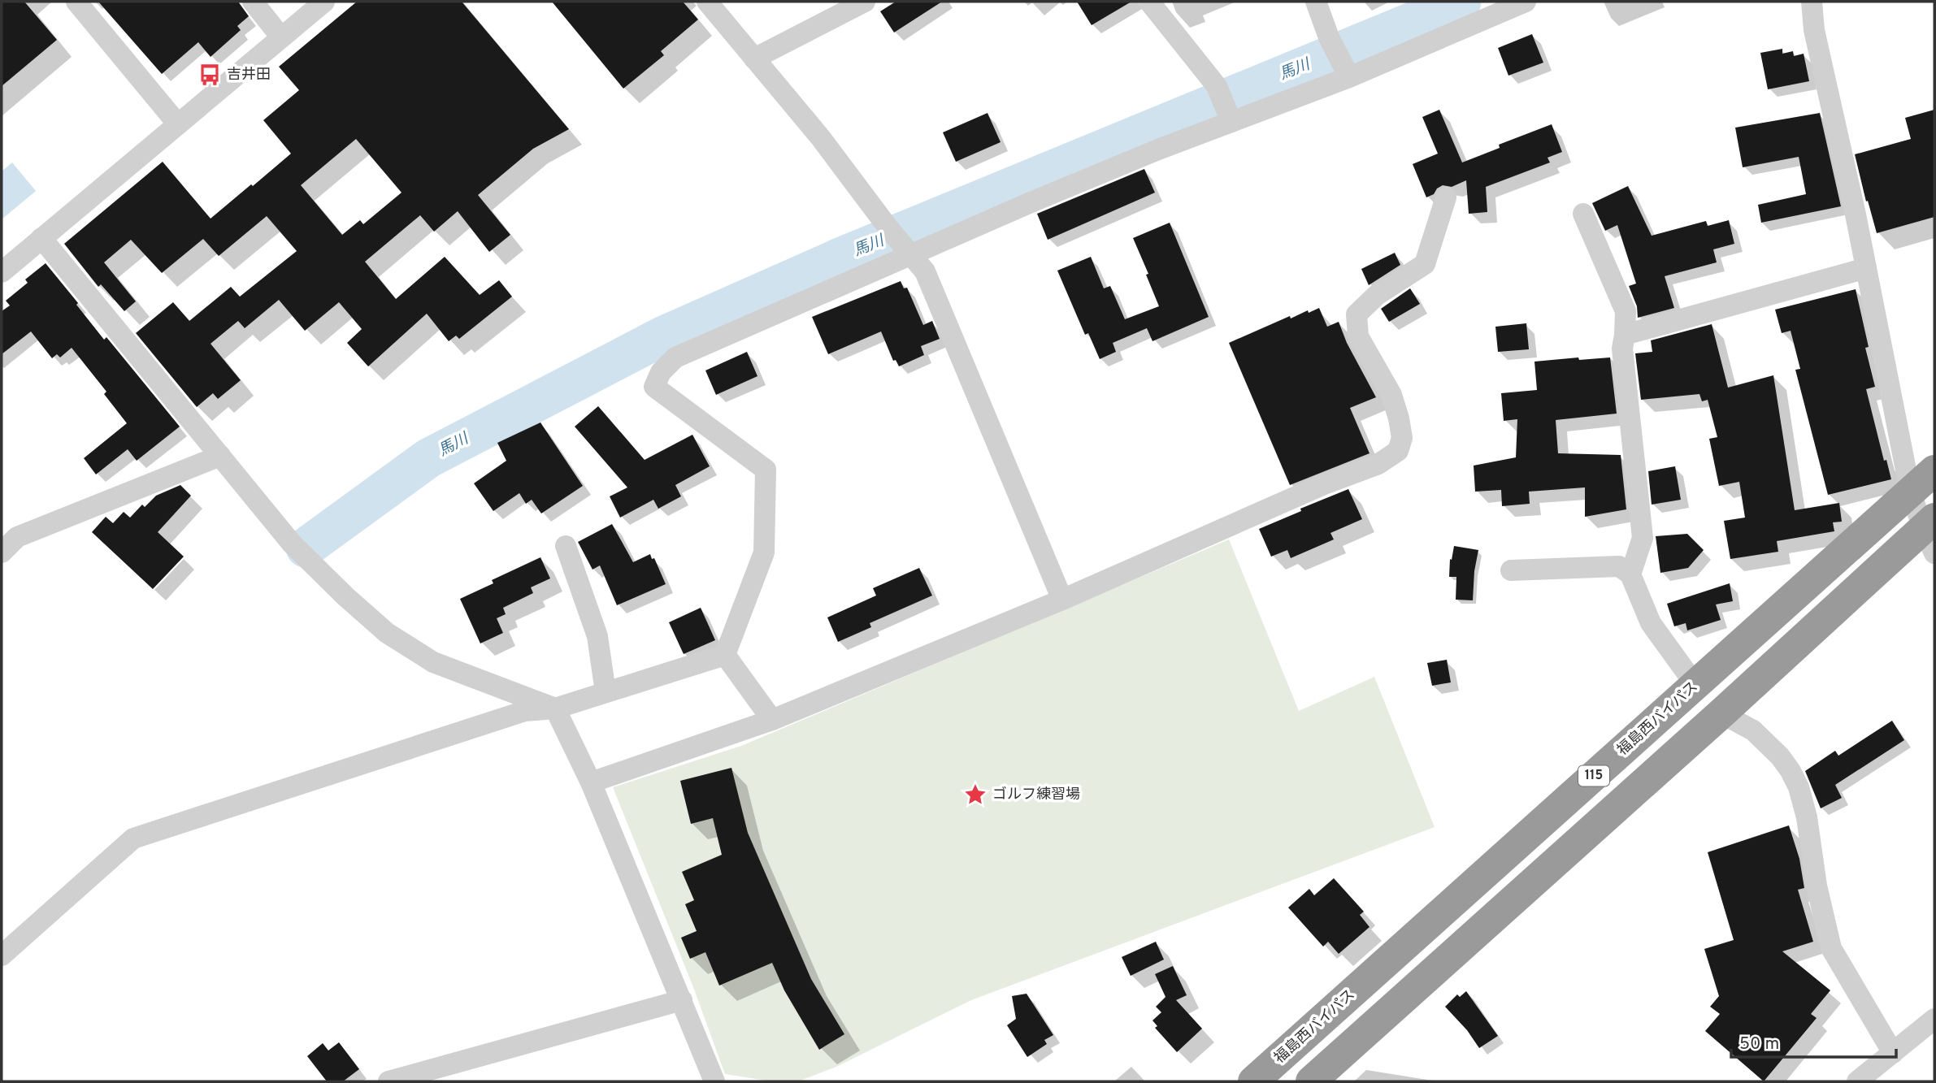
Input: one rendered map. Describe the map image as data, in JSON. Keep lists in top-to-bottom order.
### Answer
{
  "streets": {
    "highway": ["福島西バイパス", "115"]
  },
  "water": ["馬川"],
  "places": {
    "bus stop": ["吉井田"],
    "place": ["ゴルフ練習場"]
  },
  "scale_bar": "50 m"
}
